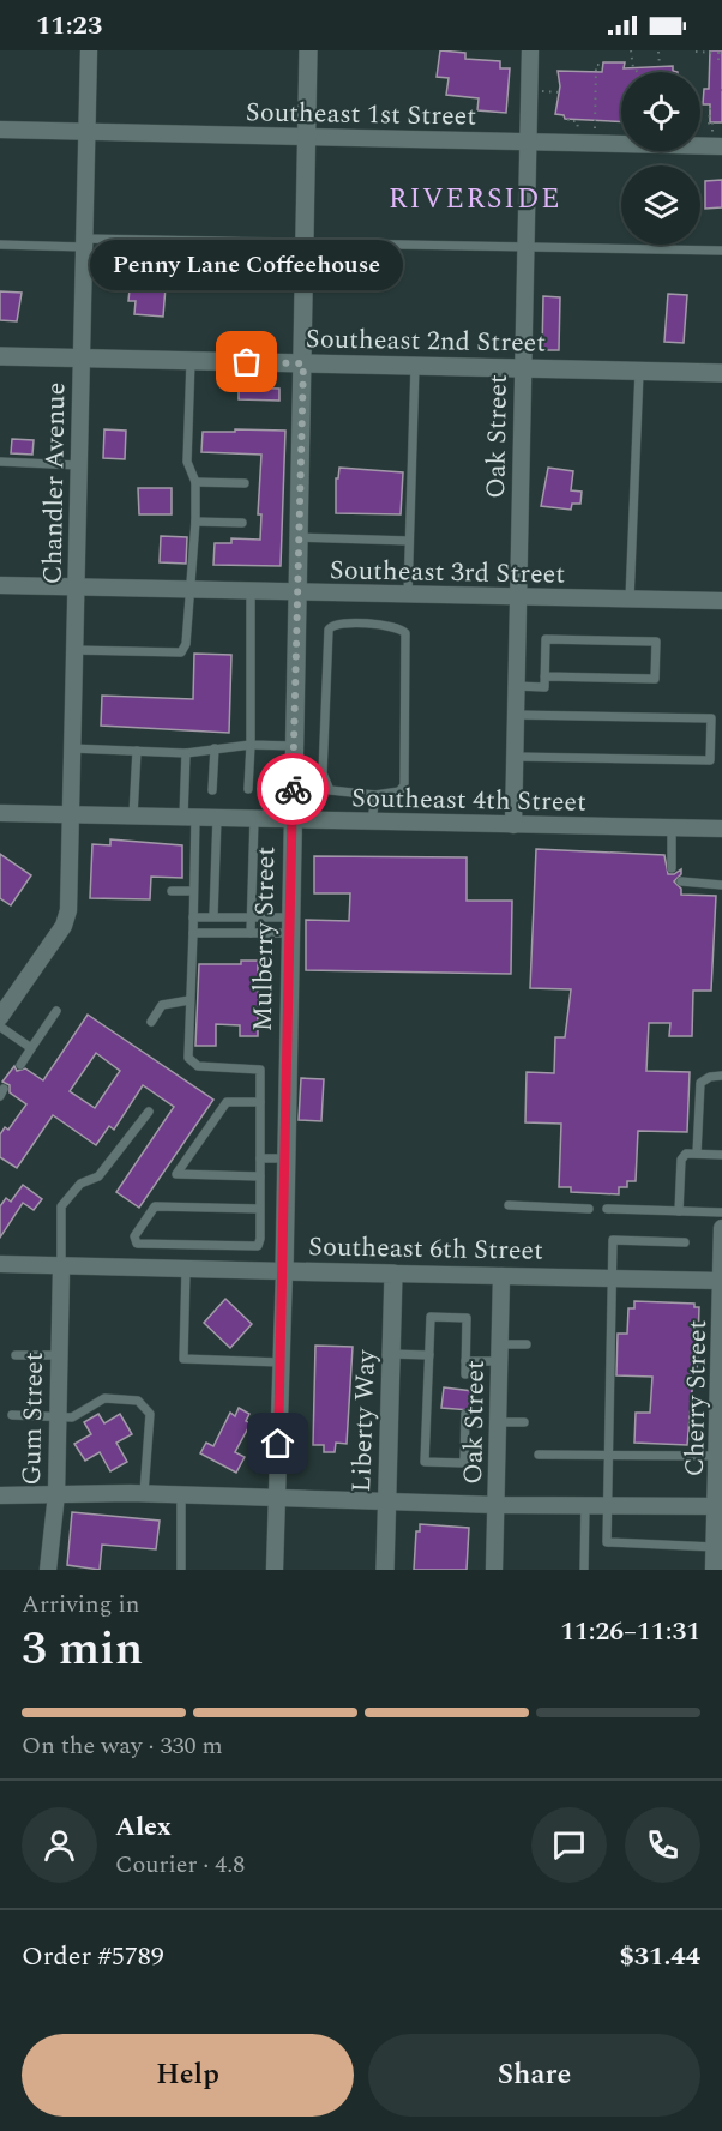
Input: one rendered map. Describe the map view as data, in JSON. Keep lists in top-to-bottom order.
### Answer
{
  "streets": {
    "street": [
      "Southeast 1st Street",
      "Southeast 2nd Street",
      "Oak Street",
      "Chandler Avenue",
      "Southeast 3rd Street",
      "Southeast 4th Street",
      "Mulberry Street",
      "Southeast 6th Street",
      "Cherry Street",
      "Gum Street",
      "Liberty Way"
    ]
  },
  "crossings": [
    ["Southeast 1st Street", "Oak Street"],
    ["Southeast 1st Street", "Chandler Avenue"],
    ["Southeast 1st Street", "Mulberry Street"],
    ["Southeast 2nd Street", "Oak Street"],
    ["Southeast 2nd Street", "Chandler Avenue"],
    ["Southeast 2nd Street", "Mulberry Street"],
    ["Oak Street", "Southeast 3rd Street"],
    ["Oak Street", "Southeast 4th Street"],
    ["Oak Street", "Southeast 6th Street"],
    ["Chandler Avenue", "Southeast 3rd Street"],
    ["Chandler Avenue", "Southeast 4th Street"],
    ["Southeast 3rd Street", "Mulberry Street"],
    ["Southeast 4th Street", "Mulberry Street"],
    ["Mulberry Street", "Southeast 6th Street"],
    ["Southeast 6th Street", "Cherry Street"],
    ["Southeast 6th Street", "Gum Street"],
    ["Southeast 6th Street", "Liberty Way"]
  ],
  "districts": ["RIVERSIDE"],
  "places": ["Penny Lane Coffeehouse"],
  "page": {
    "status": "11:23",
    "bubble": "Penny Lane Coffeehouse",
    "heading": ["3 min", "Arriving in", "11:26–11:31"],
    "panel": [
      "Alex",
      "Courier · 4.8",
      "Order #5789",
      "$31.44"
    ],
    "bar": "On the way · 330 m",
    "buttons": ["Help", "Share"]
  }
}
